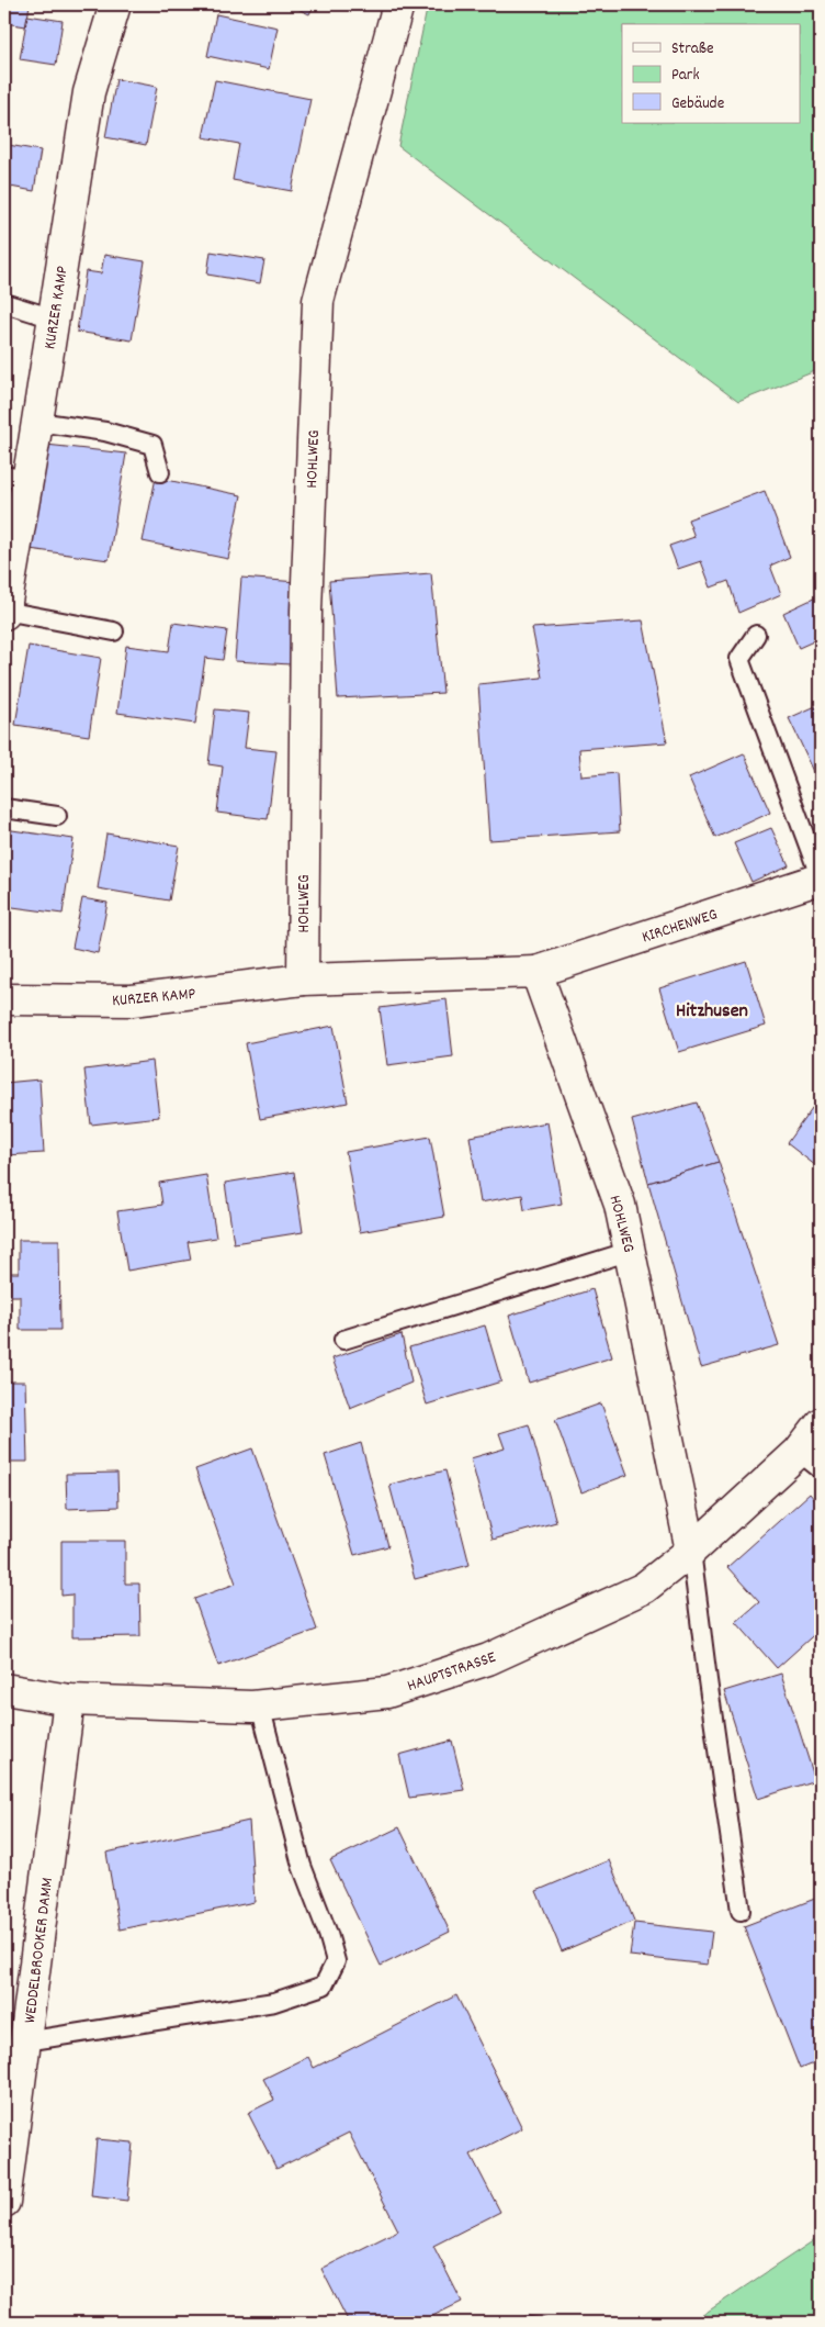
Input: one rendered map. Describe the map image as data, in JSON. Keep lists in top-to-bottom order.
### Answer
{
  "streets": {
    "street": [
      "KURZER KAMP",
      "HOHLWEG",
      "KIRCHENWEG",
      "HAUPTSTRASSE",
      "WEDDELBROOKER DAMM"
    ]
  },
  "crossings": [
    ["KURZER KAMP", "HOHLWEG"],
    ["HOHLWEG", "KIRCHENWEG"],
    ["HOHLWEG", "HAUPTSTRASSE"],
    ["HAUPTSTRASSE", "WEDDELBROOKER DAMM"]
  ],
  "districts": ["Hitzhusen"],
  "legend": ["Straße", "Park", "Gebäude"]
}
